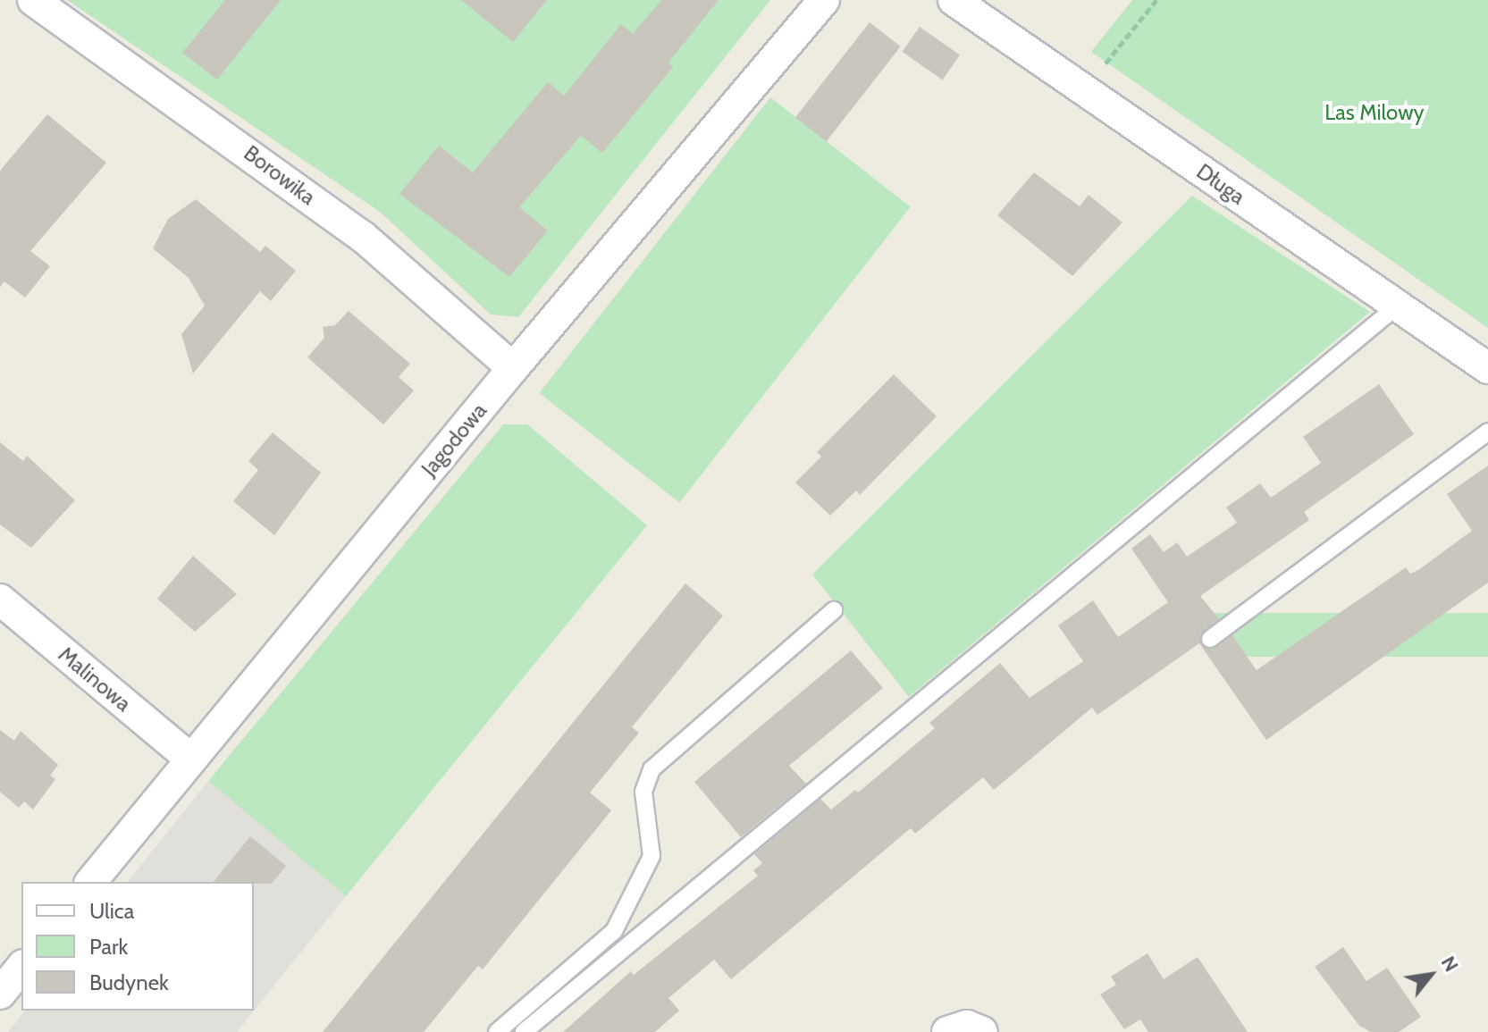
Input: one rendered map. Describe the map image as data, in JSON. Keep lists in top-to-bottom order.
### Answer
{
  "streets": {
    "street": [
      "Borowika",
      "Długa",
      "Jagodowa",
      "Malinowa"
    ]
  },
  "crossings": [
    ["Borowika", "Jagodowa"],
    ["Jagodowa", "Malinowa"]
  ],
  "parks": ["Las Milowy"],
  "legend": ["Ulica", "Park", "Budynek"],
  "north": "top right"
}
